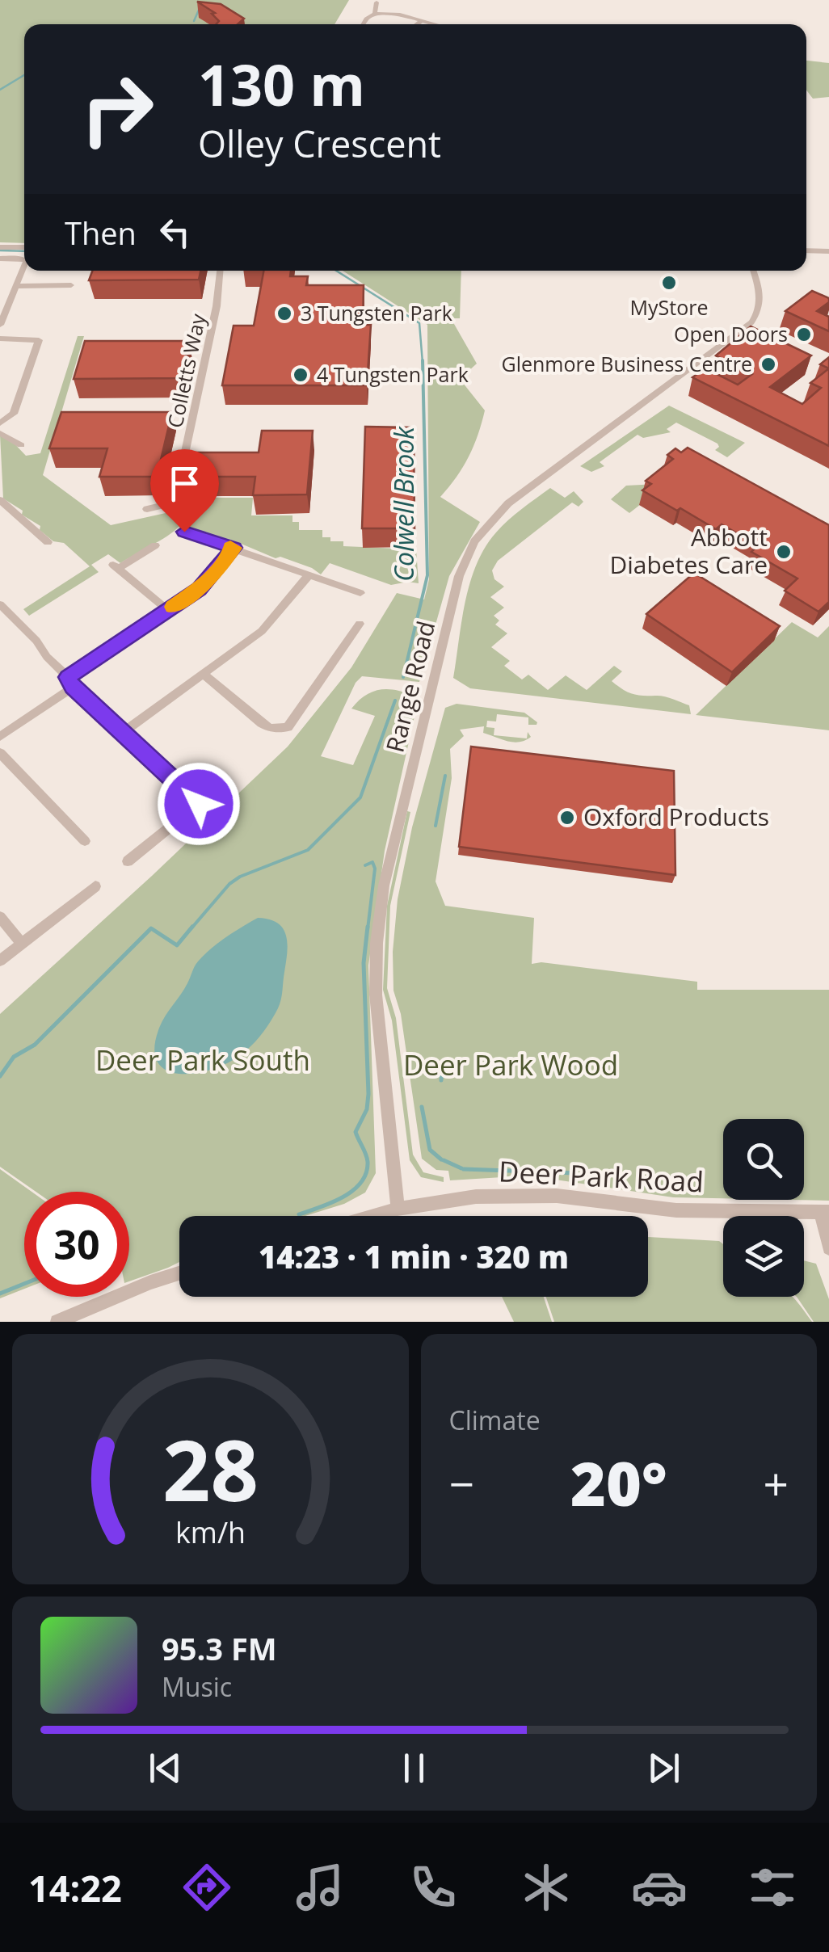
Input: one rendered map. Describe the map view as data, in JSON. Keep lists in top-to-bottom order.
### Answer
{
  "streets": {
    "street": ["Colletts Way", "Range Road", "Deer Park Road"]
  },
  "crossings": [
    ["Range Road", "Deer Park Road"]
  ],
  "water": ["Colwell Brook"],
  "parks": ["Deer Park South", "Deer Park Wood"],
  "places": [
    "MyStore",
    "3 Tungsten Park",
    "Open Doors",
    "Glenmore Business Centre",
    "4 Tungsten Park",
    "Abbott Diabetes Care",
    "Oxford Products"
  ],
  "page": {
    "turn": ["130 m", "Olley Crescent"],
    "then": "Then",
    "limit": "30",
    "trip": "14:23 · 1 min · 320 m",
    "tile": "Climate",
    "heat": ["−", "20°", "+"],
    "song": ["95.3 FM", "Music"],
    "tabs": "14:22",
    "gauge": ["28", "km/h"]
  }
}
